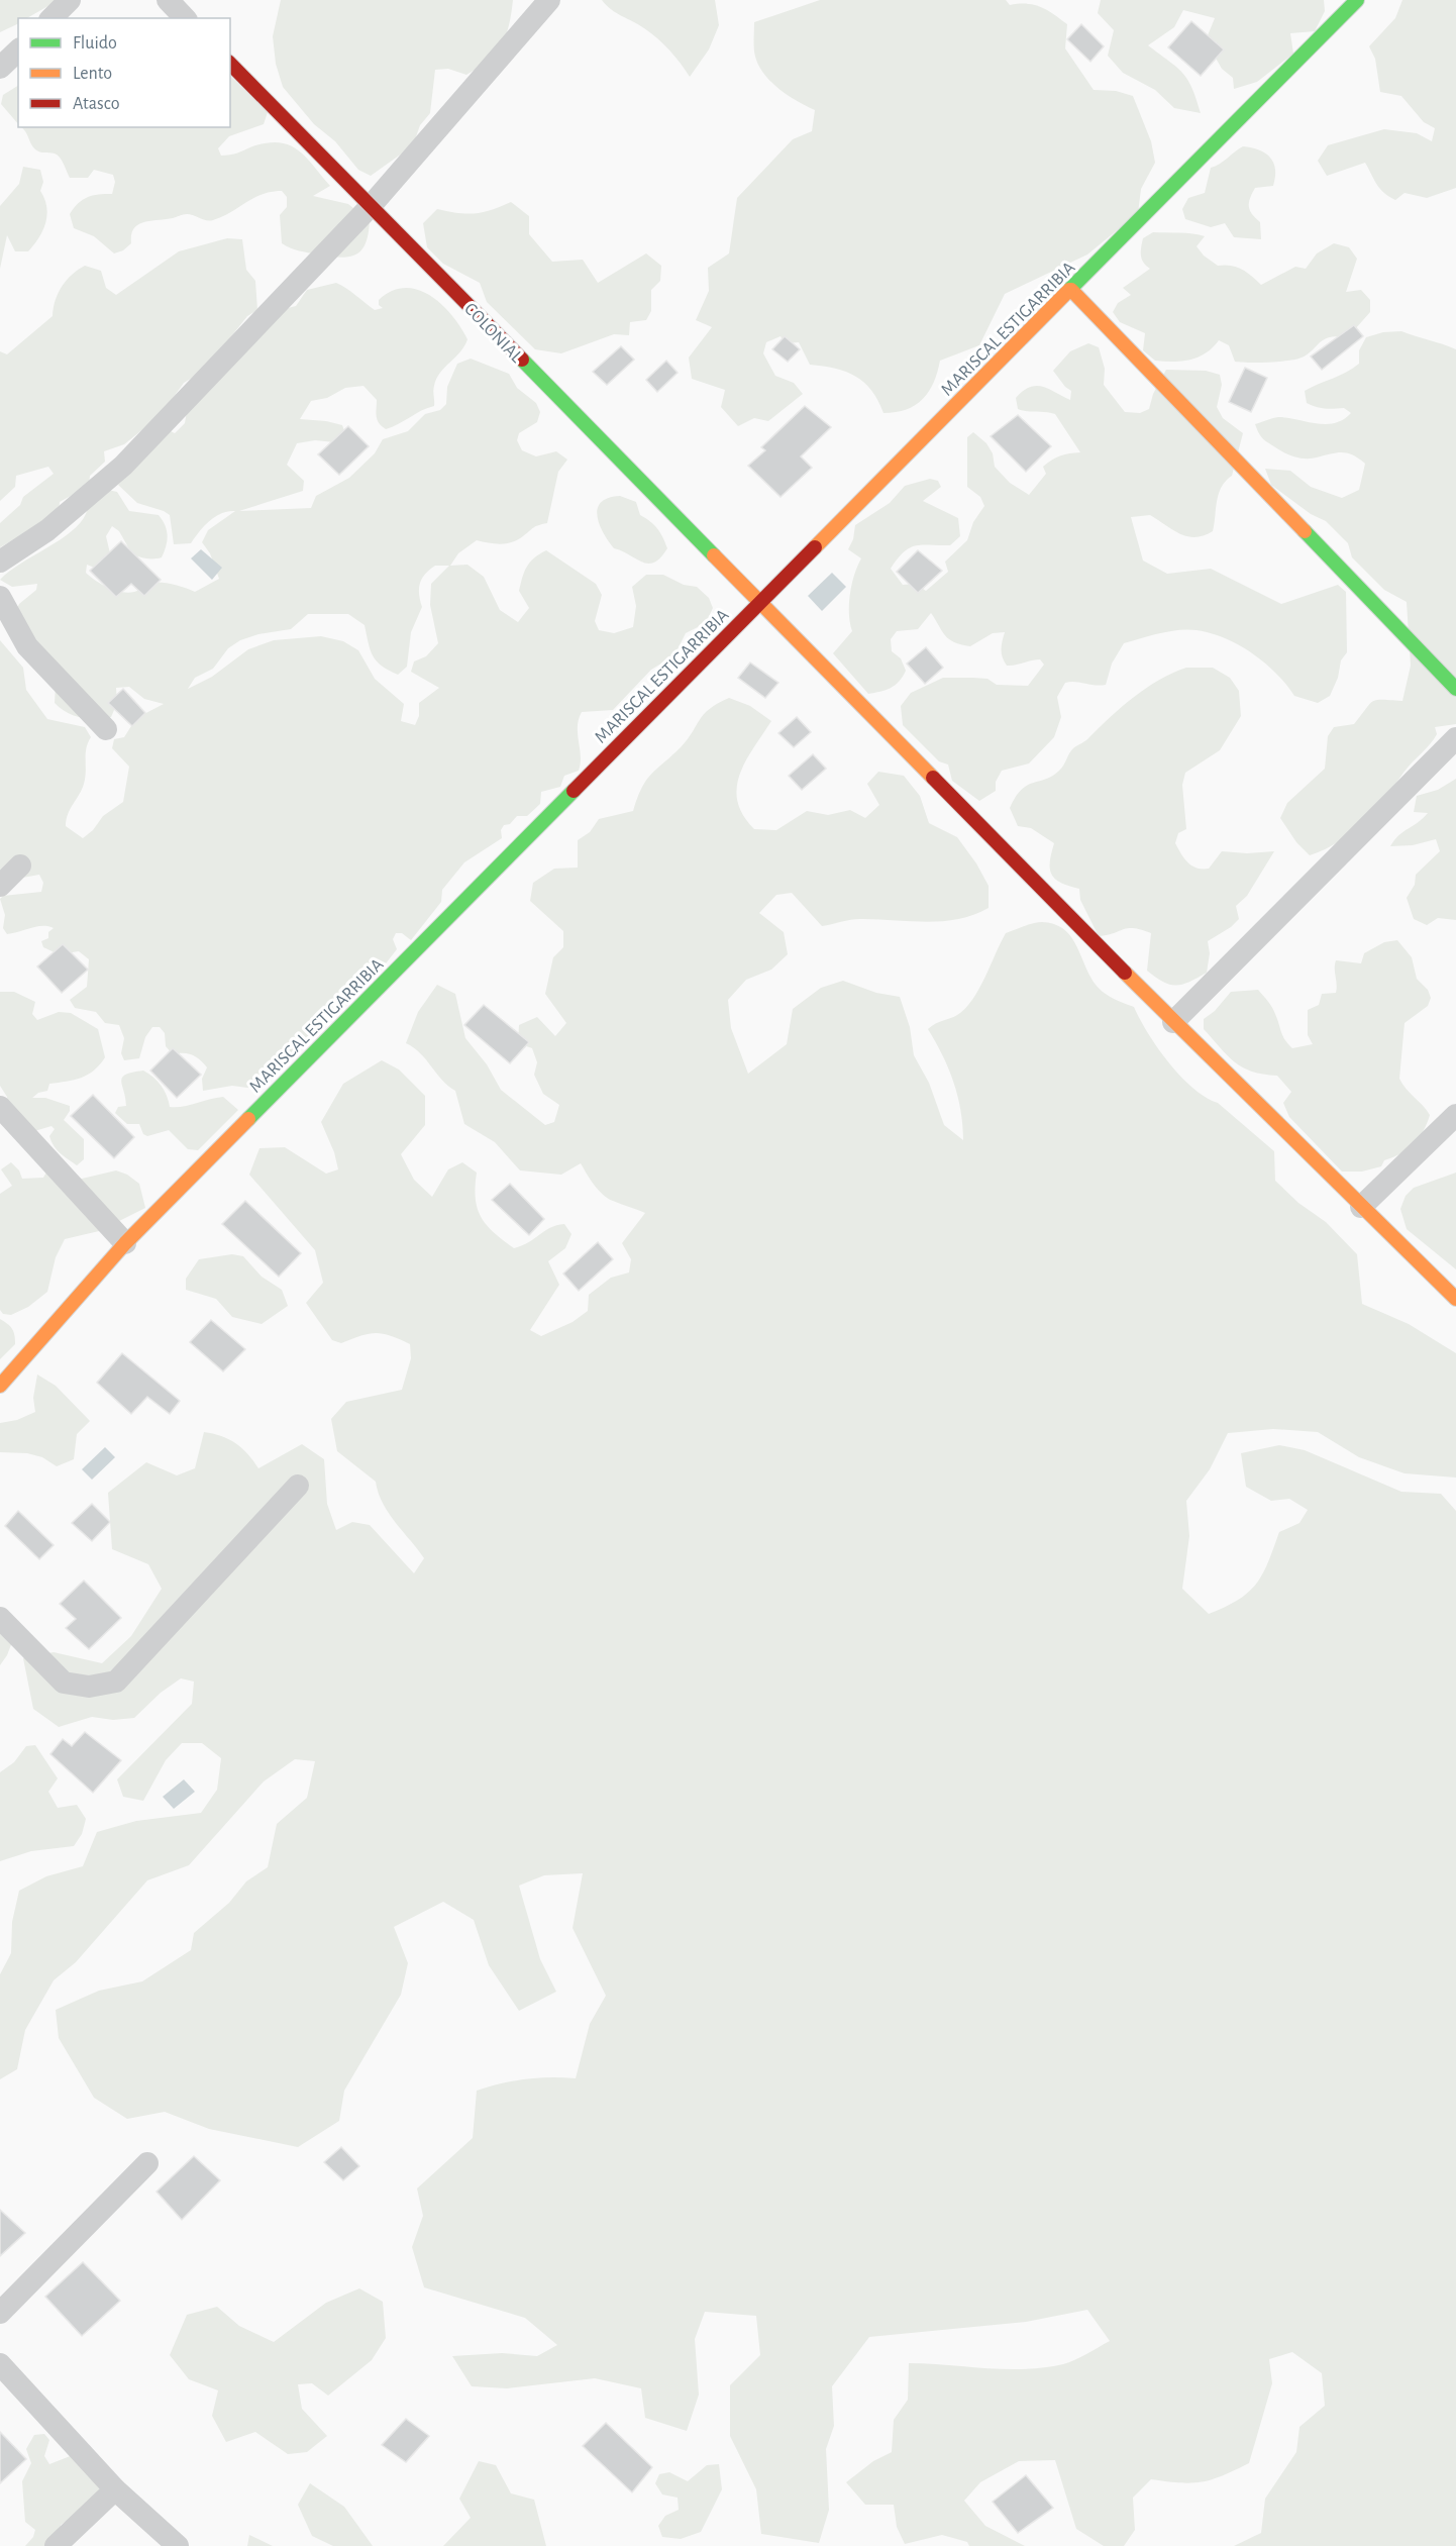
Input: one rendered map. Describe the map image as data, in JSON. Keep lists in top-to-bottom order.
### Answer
{
  "streets": {
    "street": ["MARISCAL ESTIGARRIBIA", "COLONIAL"]
  },
  "crossings": [
    ["MARISCAL ESTIGARRIBIA", "COLONIAL"]
  ],
  "legend": ["Fluido", "Lento", "Atasco"]
}
